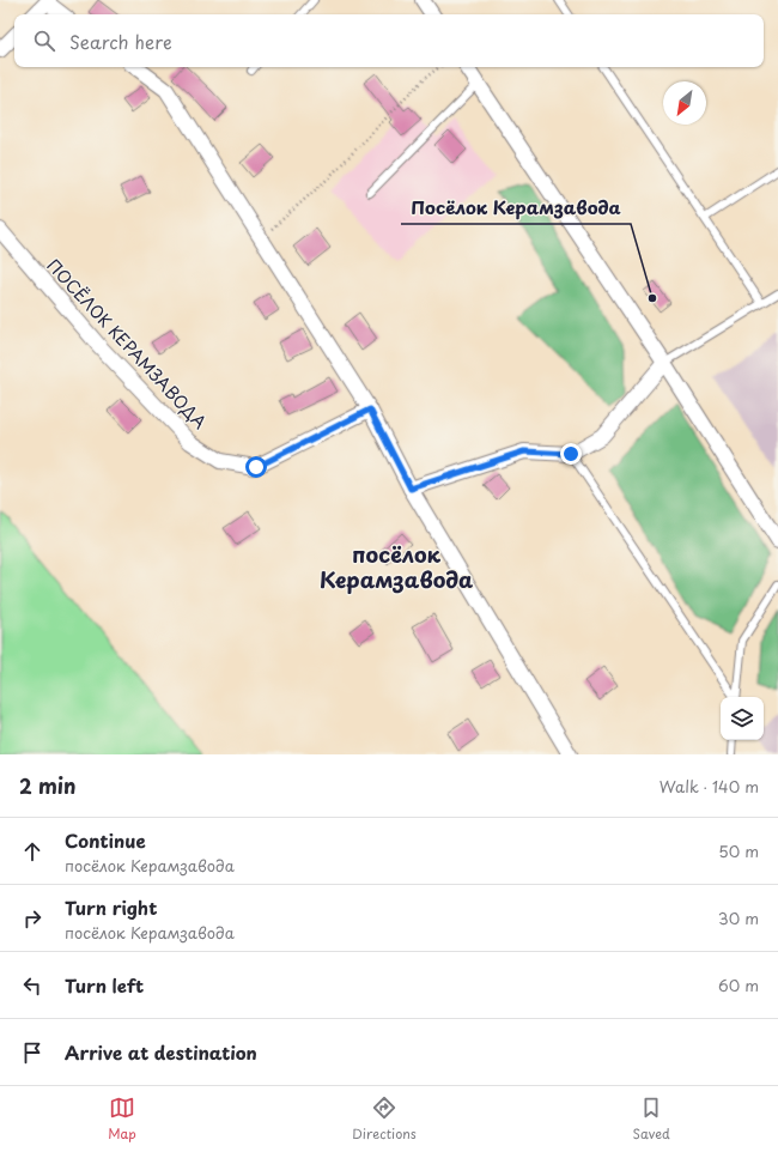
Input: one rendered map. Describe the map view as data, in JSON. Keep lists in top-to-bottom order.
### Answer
{
  "streets": {
    "street": ["ПОСЁЛОК КЕРАМЗАВОДА"]
  },
  "districts": ["посёлок Керамзавода"],
  "places": ["Посёлок Керамзавода"],
  "north": "bottom left",
  "page": {
    "search": "Search here",
    "heading": ["2 min", "Walk · 140 m"],
    "list": [
      ["Continue", "посёлок Керамзавода", "50 m"],
      ["Turn right", "посёлок Керамзавода", "30 m"],
      ["Turn left", "60 m"],
      "Arrive at destination"
    ],
    "nav": ["Map", "Directions", "Saved"]
  }
}
